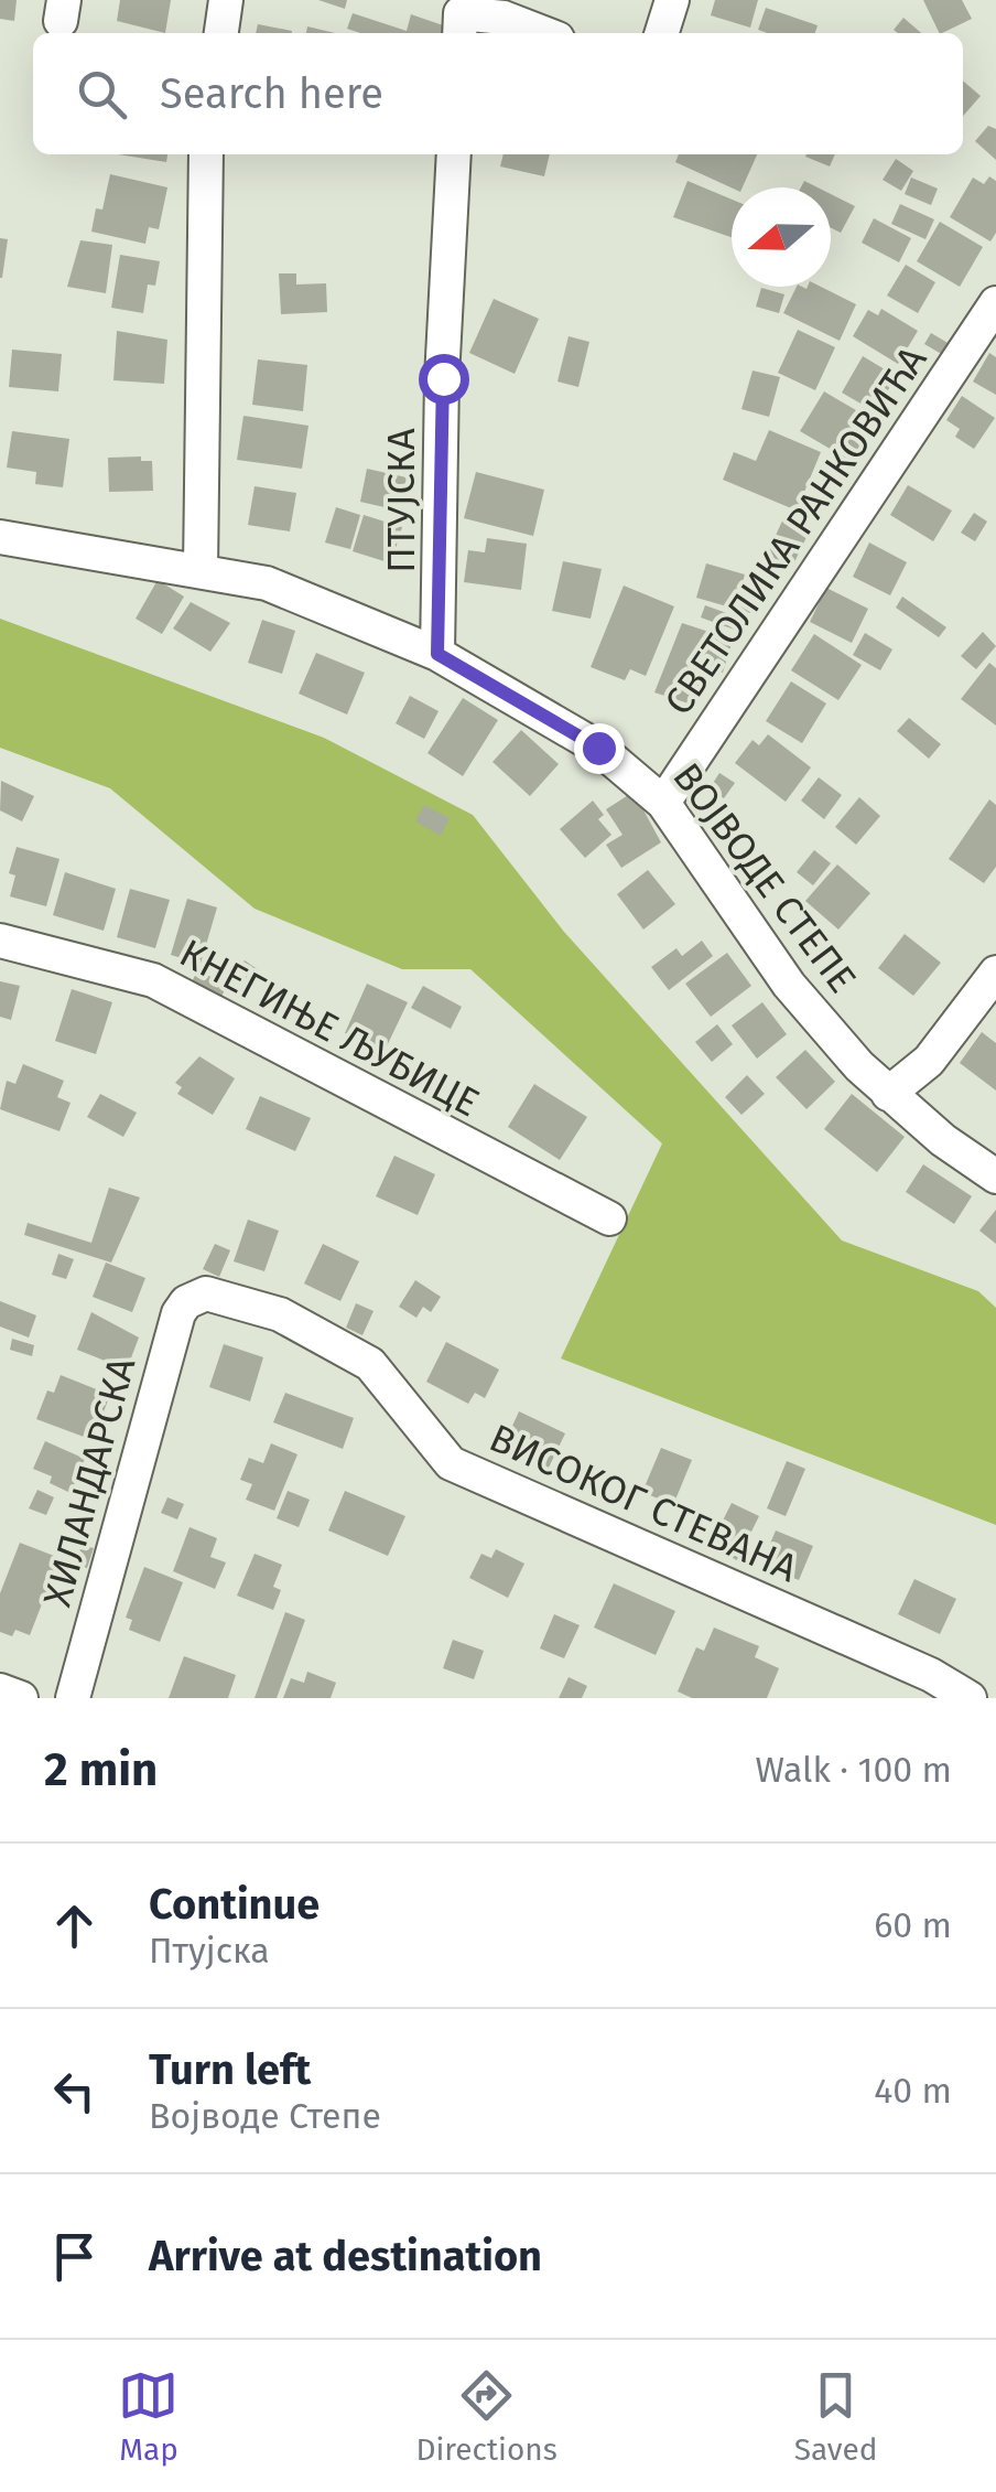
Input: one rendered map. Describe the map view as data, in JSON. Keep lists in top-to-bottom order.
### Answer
{
  "streets": {
    "street": [
      "ПТУЈСКА",
      "СВЕТОЛИКА РАНКОВИЋА",
      "ВОЈВОДЕ СТЕПЕ",
      "КНЕГИЊЕ ЉУБИЦЕ",
      "ХИЛАНДАРСКА",
      "ВИСОКОГ СТЕВАНА"
    ]
  },
  "crossings": [
    ["ПТУЈСКА", "ВОЈВОДЕ СТЕПЕ"],
    ["СВЕТОЛИКА РАНКОВИЋА", "ВОЈВОДЕ СТЕПЕ"],
    ["ХИЛАНДАРСКА", "ВИСОКОГ СТЕВАНА"]
  ],
  "north": "left",
  "page": {
    "search": "Search here",
    "heading": ["2 min", "Walk · 100 m"],
    "list": [
      ["Continue", "Птујска", "60 m"],
      ["Turn left", "Војводе Степе", "40 m"],
      "Arrive at destination"
    ],
    "nav": ["Map", "Directions", "Saved"]
  }
}
